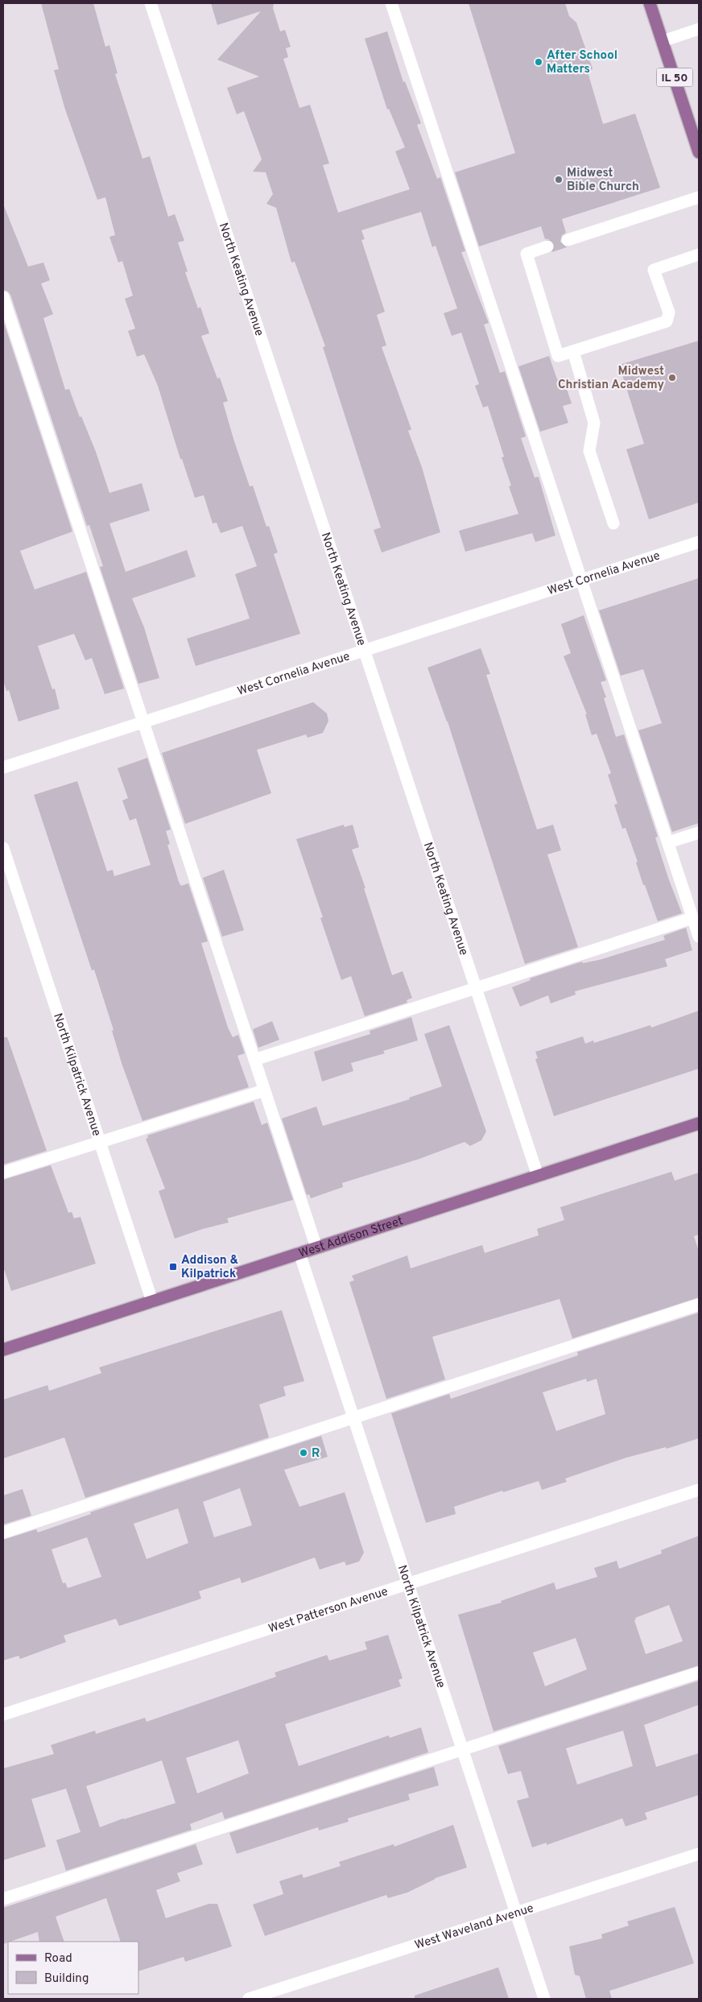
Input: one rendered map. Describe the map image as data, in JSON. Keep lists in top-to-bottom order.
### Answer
{
  "streets": {
    "main road": ["IL 50", "West Addison Street"],
    "street": [
      "North Keating Avenue",
      "West Cornelia Avenue",
      "North Kilpatrick Avenue",
      "West Patterson Avenue",
      "West Waveland Avenue"
    ]
  },
  "crossings": [
    ["North Keating Avenue", "West Cornelia Avenue"],
    ["North Keating Avenue", "West Addison Street"],
    ["North Kilpatrick Avenue", "West Addison Street"],
    ["North Kilpatrick Avenue", "West Patterson Avenue"],
    ["North Kilpatrick Avenue", "West Waveland Avenue"]
  ],
  "places": {
    "other": [
      "After School Matters",
      "Midwest Bible Church",
      "Midwest Christian Academy",
      "R"
    ],
    "transit": ["Addison & Kilpatrick"]
  },
  "legend": ["Road", "Building"]
}
